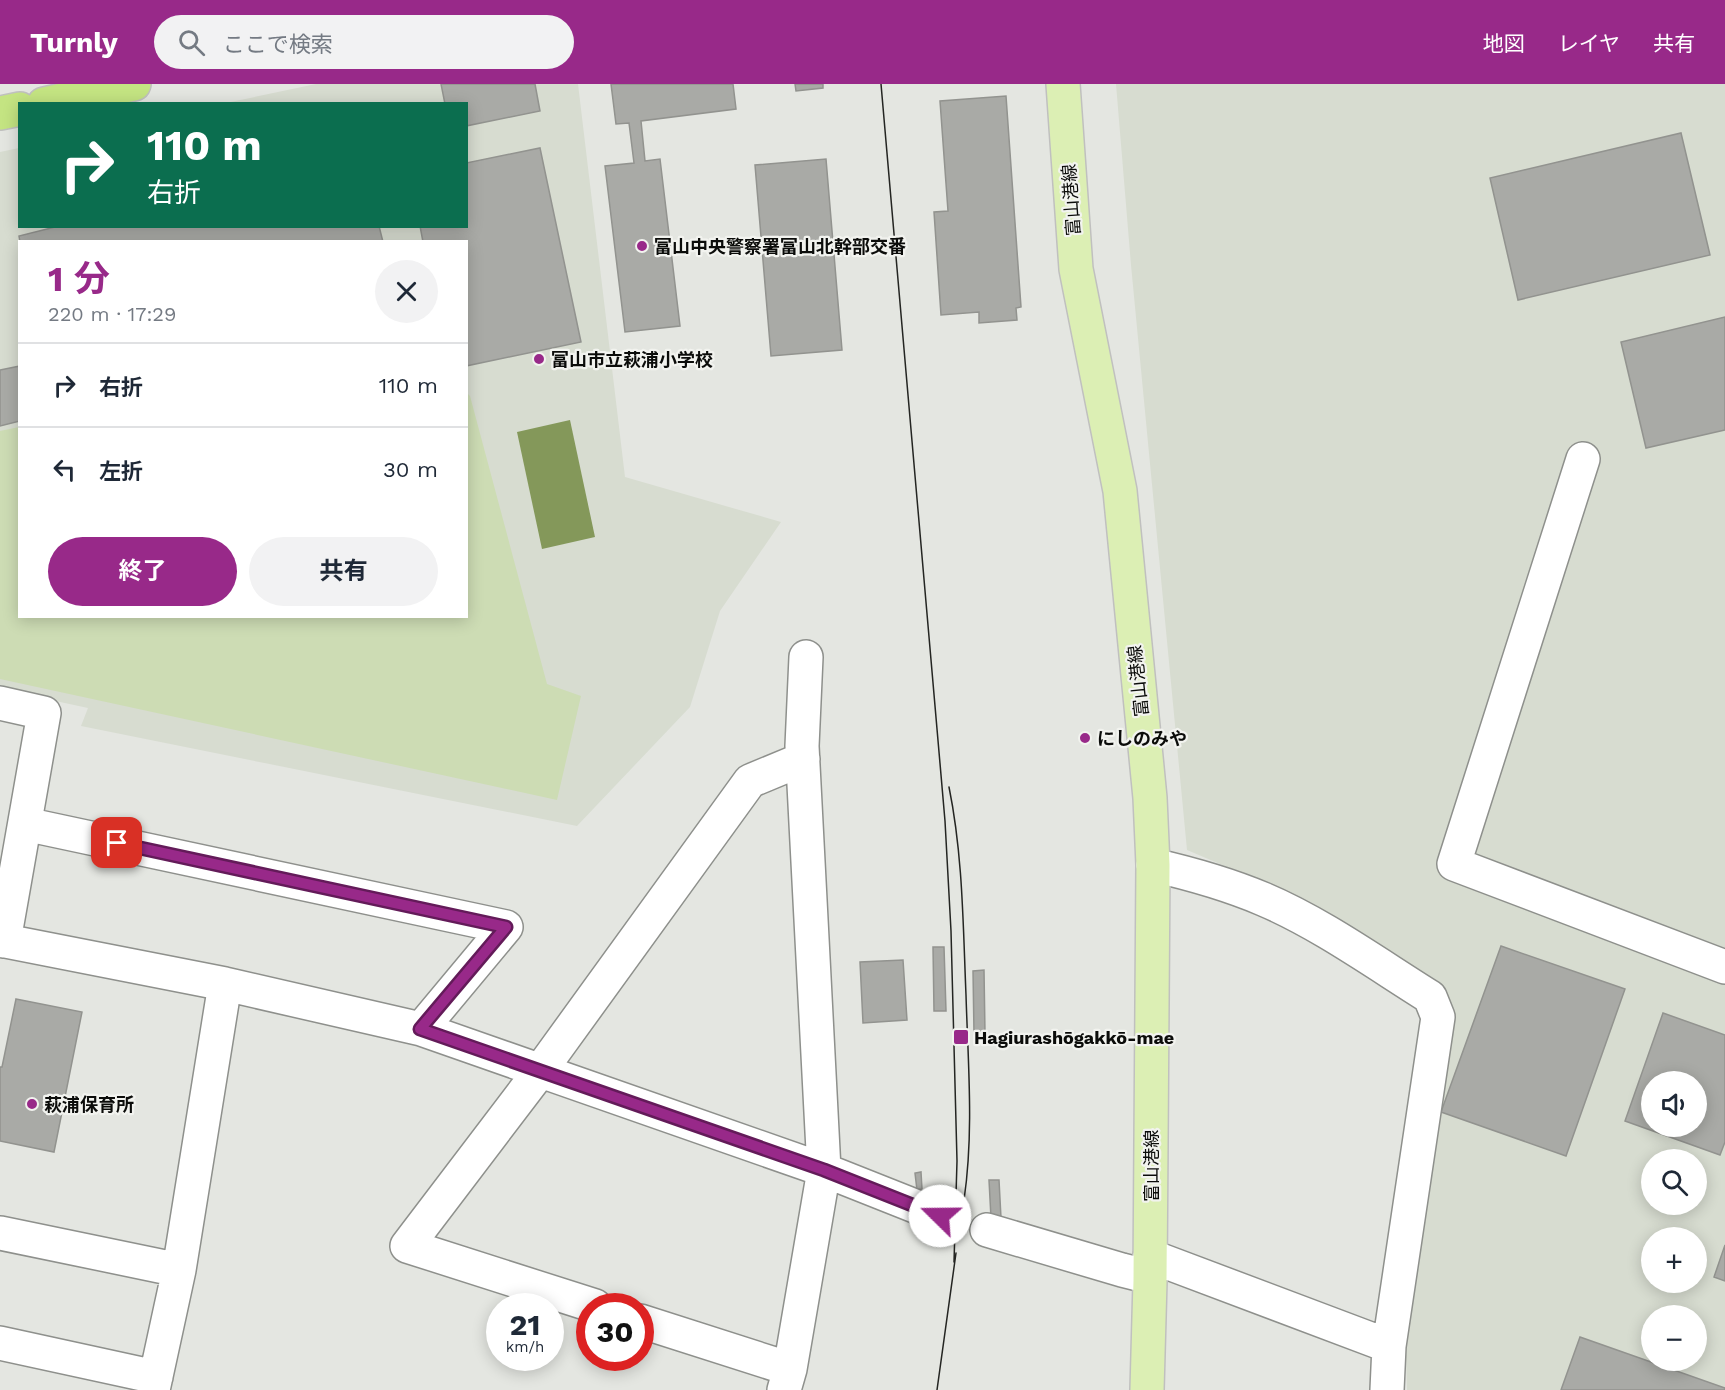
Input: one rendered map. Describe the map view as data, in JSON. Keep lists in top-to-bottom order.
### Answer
{
  "streets": {
    "main road": ["富山港線"]
  },
  "places": {
    "other": [
      "富山中央警察署富山北幹部交番",
      "富山市立萩浦小学校",
      "にしのみや",
      "萩浦保育所"
    ],
    "transit": ["Hagiurashōgakkō-mae"]
  },
  "page": {
    "header": "Turnly",
    "search": "ここで検索",
    "nav": ["地図", "レイヤ", "共有"],
    "turn": ["110 m", "右折"],
    "heading": ["1 分", "220 m · 17:29"],
    "list": [
      {
        "name": "右折",
        "value": "110 m"
      },
      {
        "name": "左折",
        "value": "30 m"
      }
    ],
    "buttons": ["終了", "共有"],
    "map_buttons": ["+", "−"],
    "speed": "21 km/h",
    "limit": "30"
  }
}
